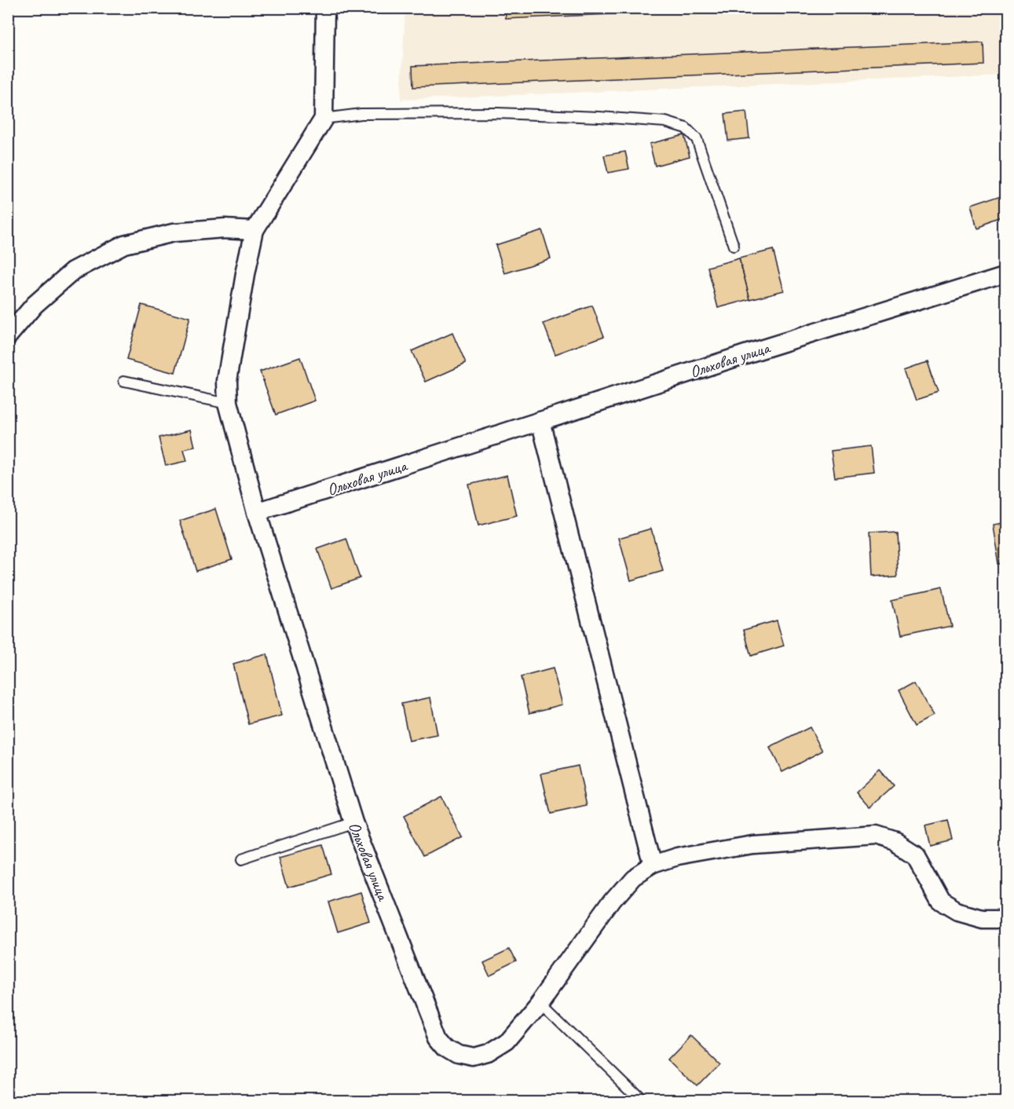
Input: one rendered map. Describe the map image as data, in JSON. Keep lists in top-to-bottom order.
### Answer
{
  "streets": {
    "street": ["Ольховая улица"]
  }
}
